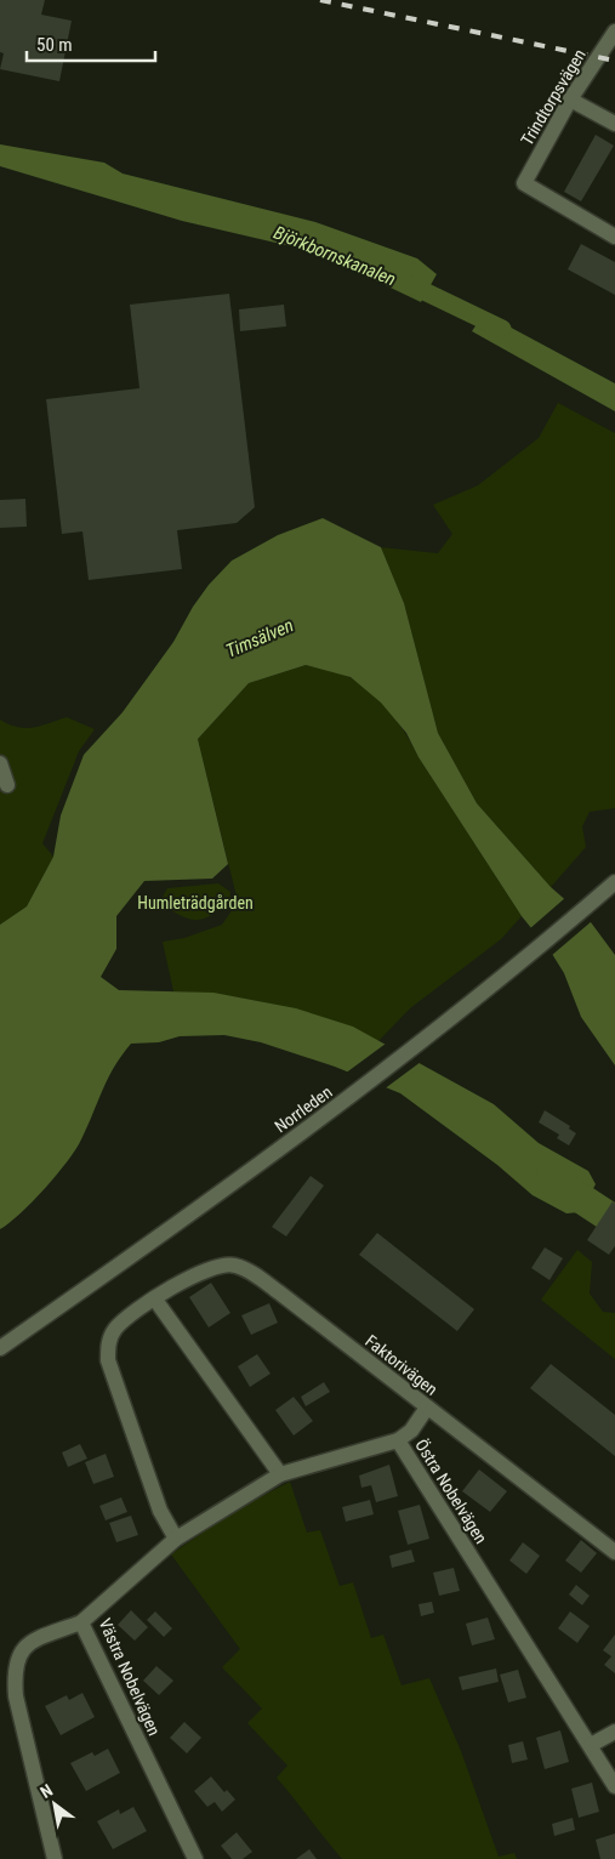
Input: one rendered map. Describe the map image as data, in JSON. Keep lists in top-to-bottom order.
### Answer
{
  "streets": {
    "street": [
      "Trindtorpsvägen",
      "Norrleden",
      "Faktorivägen",
      "Östra Nobelvägen",
      "Västra Nobelvägen"
    ]
  },
  "crossings": [
    ["Östra Nobelvägen", "Västra Nobelvägen"]
  ],
  "water": ["Björkbornskanalen", "Timsälven"],
  "parks": ["Humleträdgården"],
  "scale_bar": "50 m",
  "north": "top left"
}
